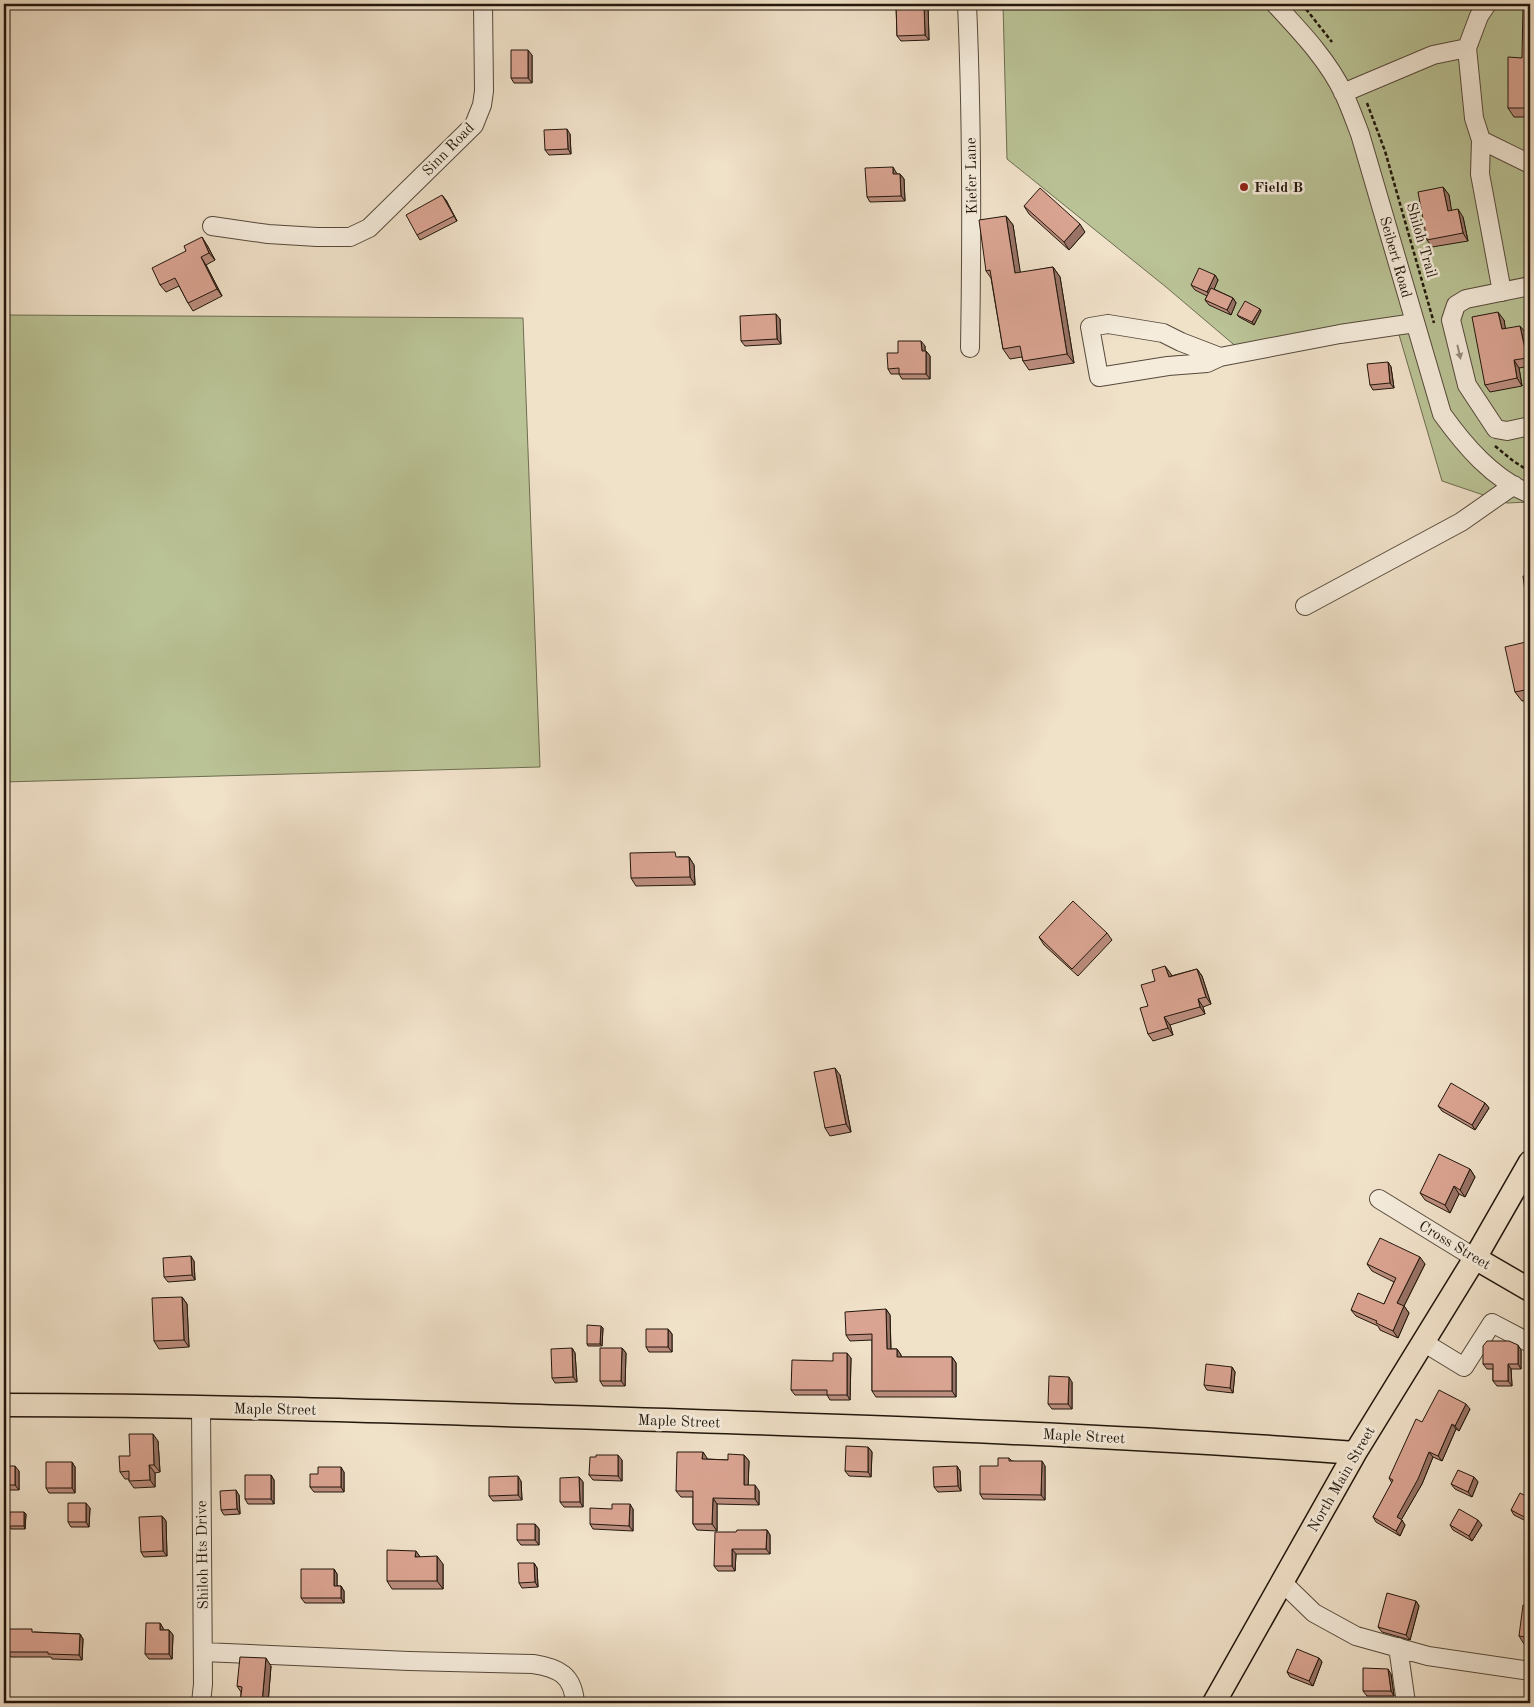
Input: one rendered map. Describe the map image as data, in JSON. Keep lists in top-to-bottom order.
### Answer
{
  "streets": {
    "main road": ["Cross Street", "Maple Street", "North Main Street"],
    "street": [
      "Sinn Road",
      "Kiefer Lane",
      "Seibert Road",
      "Shiloh Hts Drive"
    ],
    "path": ["Shiloh Trail"]
  },
  "crossings": [
    ["Shiloh Trail", "Seibert Road"],
    ["Cross Street", "North Main Street"],
    ["Maple Street", "North Main Street"],
    ["Maple Street", "Shiloh Hts Drive"]
  ],
  "places": ["Field B"]
}
